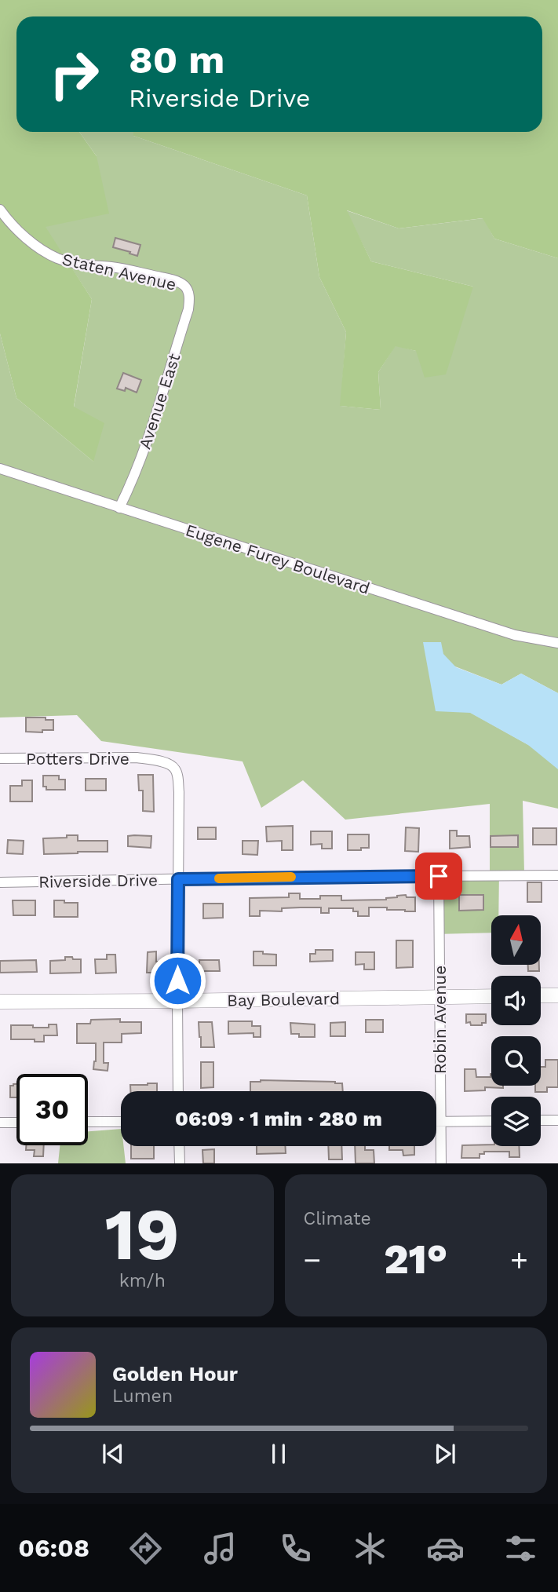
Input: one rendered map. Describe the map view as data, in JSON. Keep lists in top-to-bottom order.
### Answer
{
  "streets": {
    "street": [
      "Staten Avenue",
      "Avenue East",
      "Eugene Furey Boulevard",
      "Potters Drive",
      "Riverside Drive",
      "Bay Boulevard",
      "Robin Avenue"
    ]
  },
  "crossings": [
    ["Staten Avenue", "Avenue East"],
    ["Avenue East", "Eugene Furey Boulevard"],
    ["Potters Drive", "Riverside Drive"],
    ["Riverside Drive", "Robin Avenue"],
    ["Bay Boulevard", "Robin Avenue"]
  ],
  "north": "top",
  "page": {
    "turn": ["80 m", "Riverside Drive"],
    "limit": "30",
    "trip": "06:09 · 1 min · 280 m",
    "tile": [
      ["19", "km/h"],
      "Climate"
    ],
    "heat": ["−", "21°", "+"],
    "song": ["Golden Hour", "Lumen"],
    "tabs": "06:08"
  }
}
